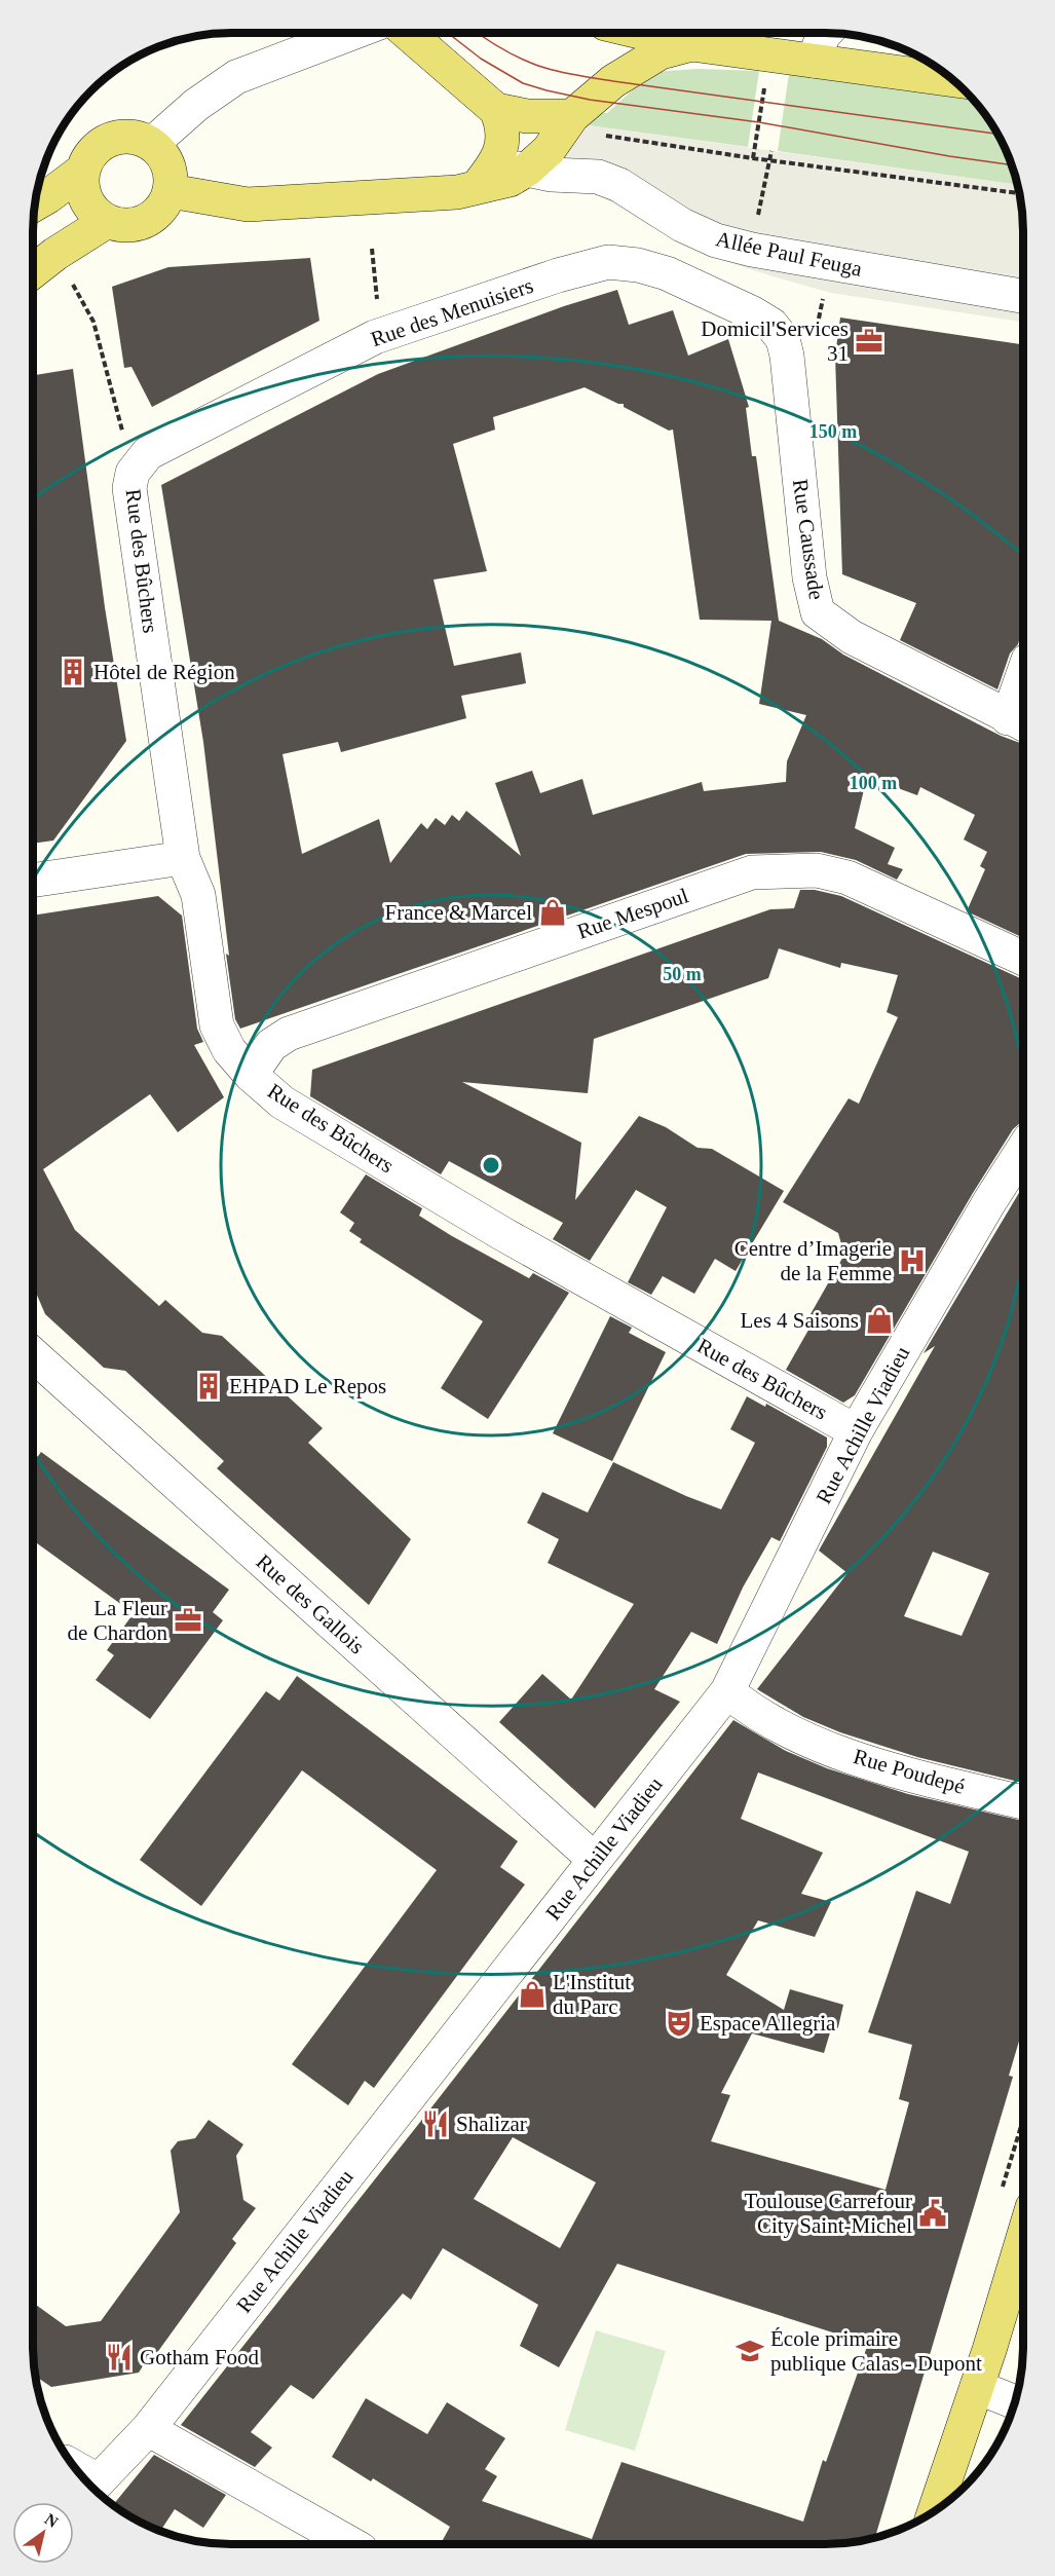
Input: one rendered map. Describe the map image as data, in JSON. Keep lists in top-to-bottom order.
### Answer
{
  "streets": {
    "street": [
      "Allée Paul Feuga",
      "Rue des Menuisiers",
      "Rue Caussade",
      "Rue des Bûchers",
      "Rue Mespoul",
      "Rue Achille Viadieu",
      "Rue des Gallois",
      "Rue Poudepé"
    ]
  },
  "crossings": [
    ["Rue des Menuisiers", "Rue Caussade"],
    ["Rue des Menuisiers", "Rue des Bûchers"],
    ["Rue des Bûchers", "Rue Mespoul"],
    ["Rue des Bûchers", "Rue Achille Viadieu"],
    ["Rue Achille Viadieu", "Rue des Gallois"],
    ["Rue Achille Viadieu", "Rue Poudepé"]
  ],
  "places": {
    "office": ["Domicil'Services 31", "La Fleur de Chardon"],
    "building": ["Hôtel de Région", "EHPAD Le Repos"],
    "shop": ["France & Marcel", "Les 4 Saisons", "L'Institut du Parc"],
    "hospital": ["Centre d’Imagerie de la Femme"],
    "theatre": ["Espace Allegria"],
    "restaurant": ["Shalizar", "Gotham Food"],
    "public building": ["Toulouse Carrefour City Saint-Michel"],
    "school or university": ["École primaire publique Calas - Dupont"]
  },
  "north": "top right",
  "rings": ["150 m", "100 m", "50 m"]
}
